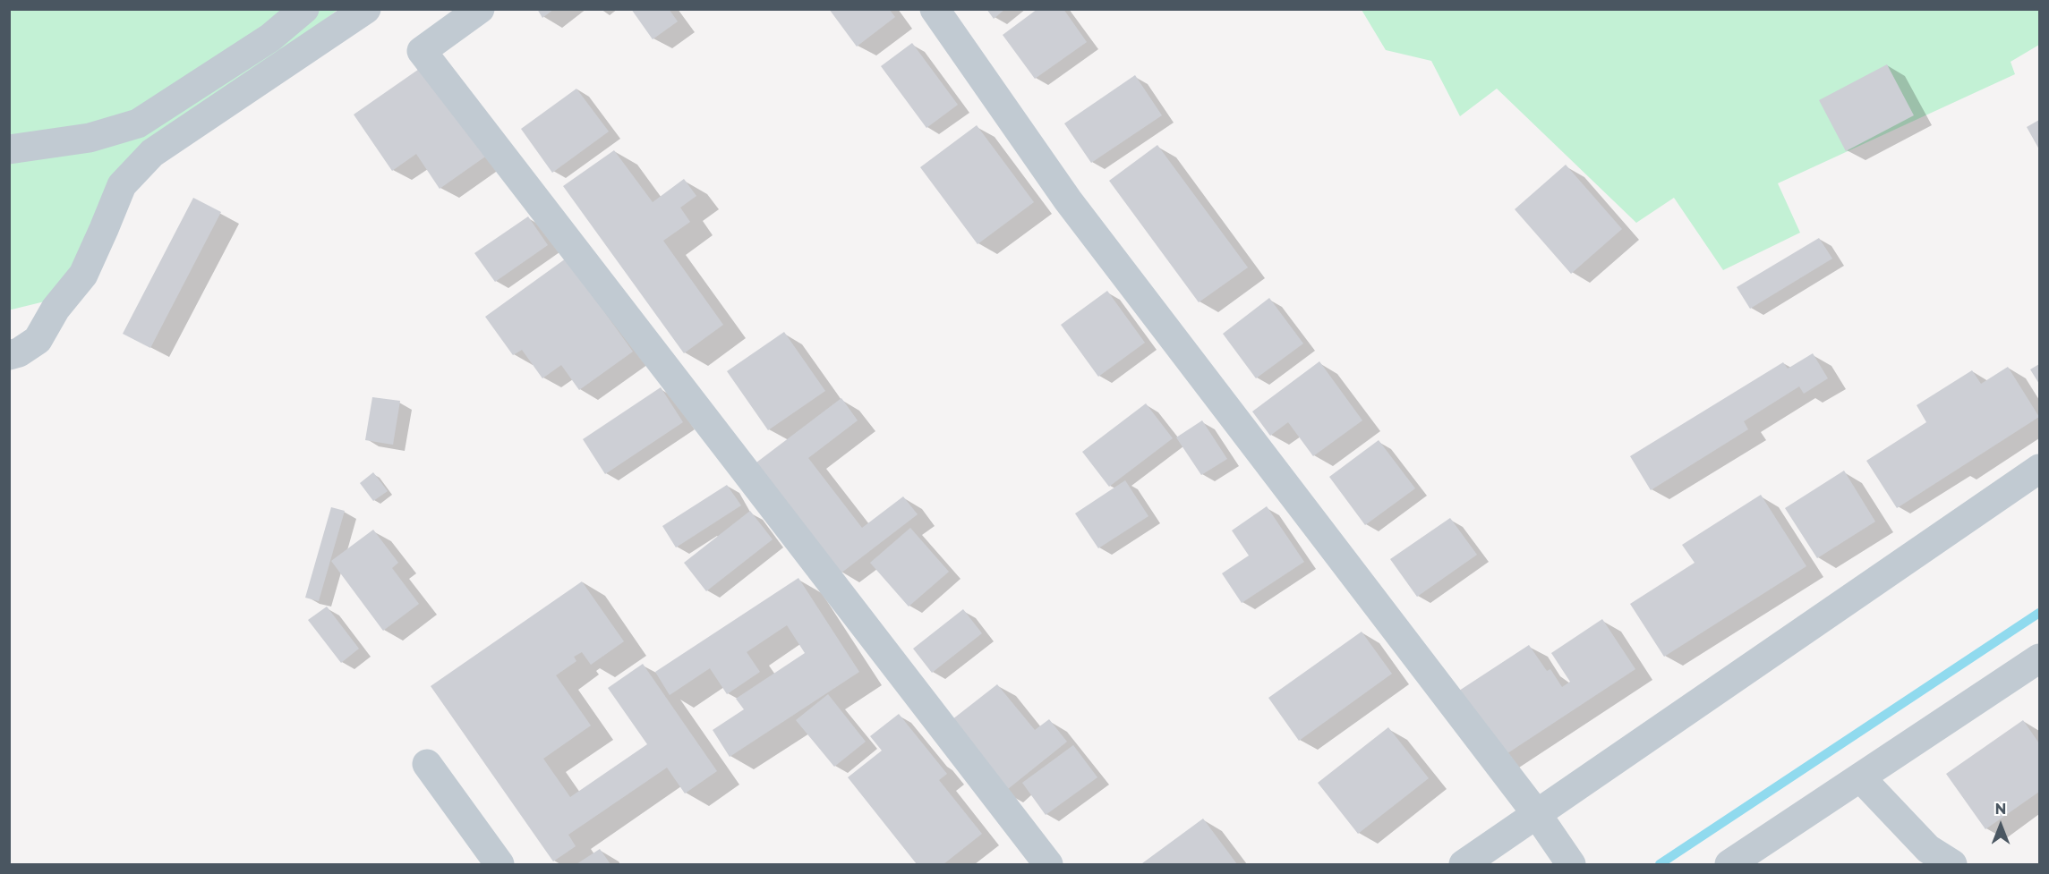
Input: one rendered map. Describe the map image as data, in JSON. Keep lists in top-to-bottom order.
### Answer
{
  "north": "top"
}
